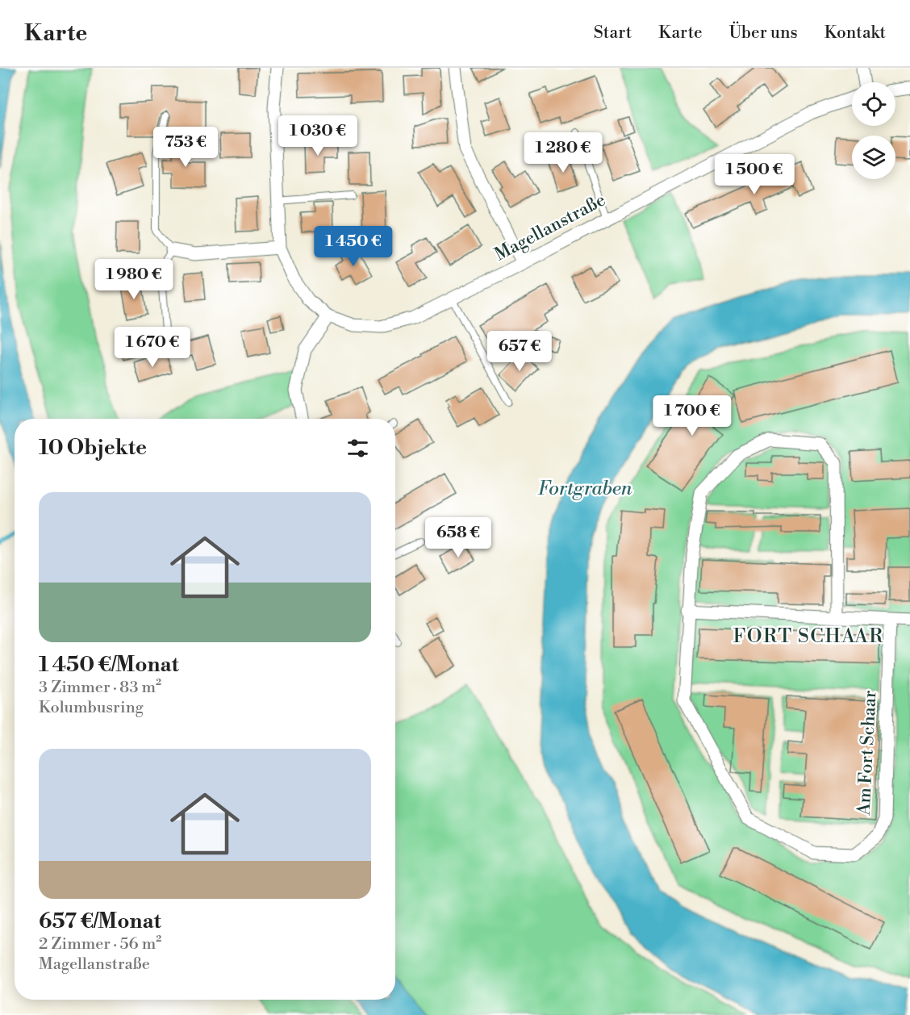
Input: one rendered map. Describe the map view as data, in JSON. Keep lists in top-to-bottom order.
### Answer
{
  "streets": {
    "street": ["Magellanstraße", "Am Fort Schaar"]
  },
  "districts": ["FORT SCHAAR"],
  "water": ["Fortgraben"],
  "page": {
    "header": "Karte",
    "nav": [
      "Start",
      "Karte",
      "Über uns",
      "Kontakt"
    ],
    "price": [
      "1 030 €",
      "753 €",
      "1 280 €",
      "1 500 €",
      "1 450 €",
      "1 980 €",
      "1 670 €",
      "657 €",
      "1 700 €",
      "658 €"
    ],
    "heading": "10 Objekte",
    "list": [
      {
        "name": "1 450 €/Monat",
        "note": "3 Zimmer · 83 m² · Kolumbusring"
      },
      {
        "name": "657 €/Monat",
        "note": "2 Zimmer · 56 m² · Magellanstraße"
      }
    ]
  }
}
